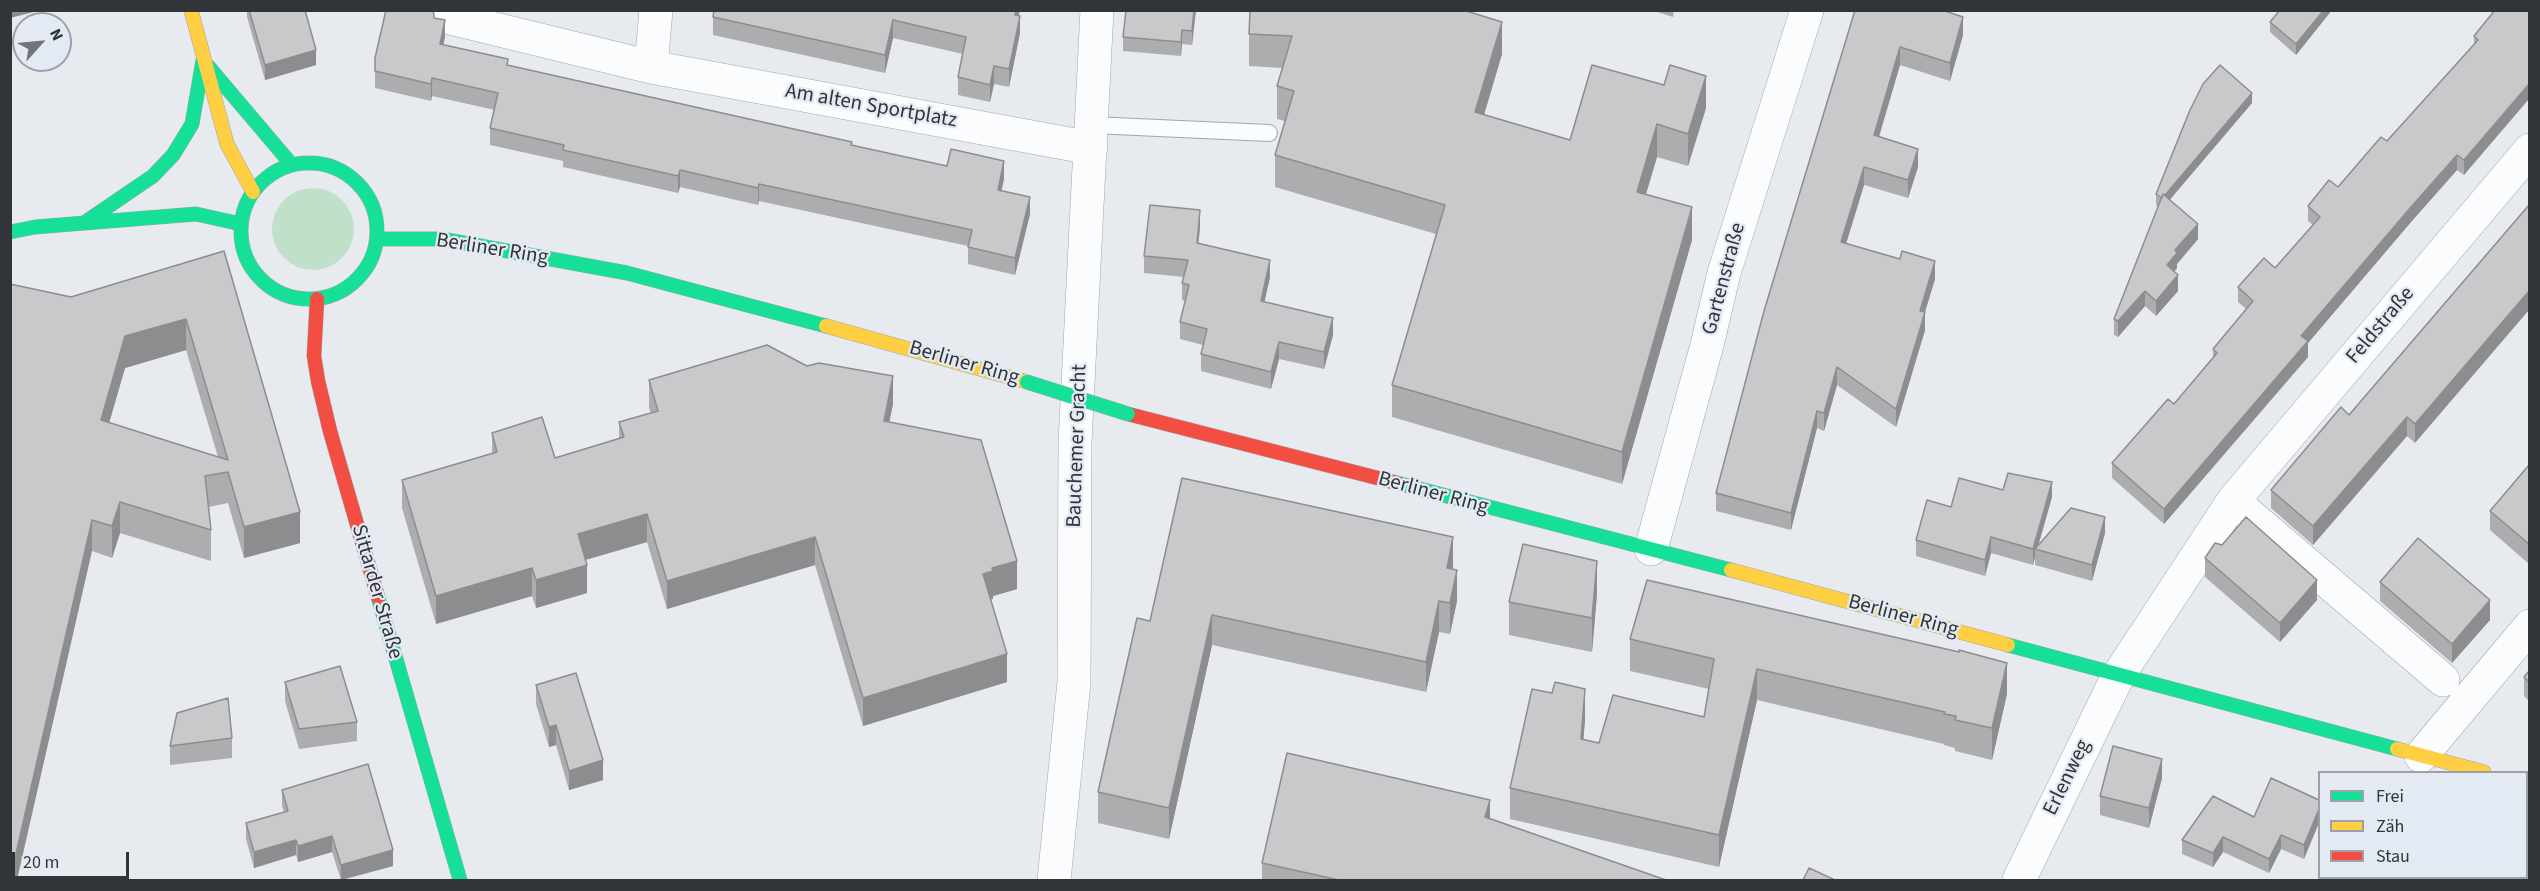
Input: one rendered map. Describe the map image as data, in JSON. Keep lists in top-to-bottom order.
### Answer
{
  "streets": {
    "main road": ["Berliner Ring", "Sittarder Straße"],
    "street": [
      "Am alten Sportplatz",
      "Gartenstraße",
      "Feldstraße",
      "Bauchemer Gracht",
      "Erlenweg"
    ]
  },
  "crossings": [
    ["Am alten Sportplatz", "Bauchemer Gracht"],
    ["Berliner Ring", "Gartenstraße"],
    ["Berliner Ring", "Feldstraße"],
    ["Berliner Ring", "Sittarder Straße"],
    ["Berliner Ring", "Erlenweg"],
    ["Feldstraße", "Erlenweg"]
  ],
  "legend": ["Frei", "Zäh", "Stau"],
  "scale_bar": "20 m",
  "north": "top right"
}
